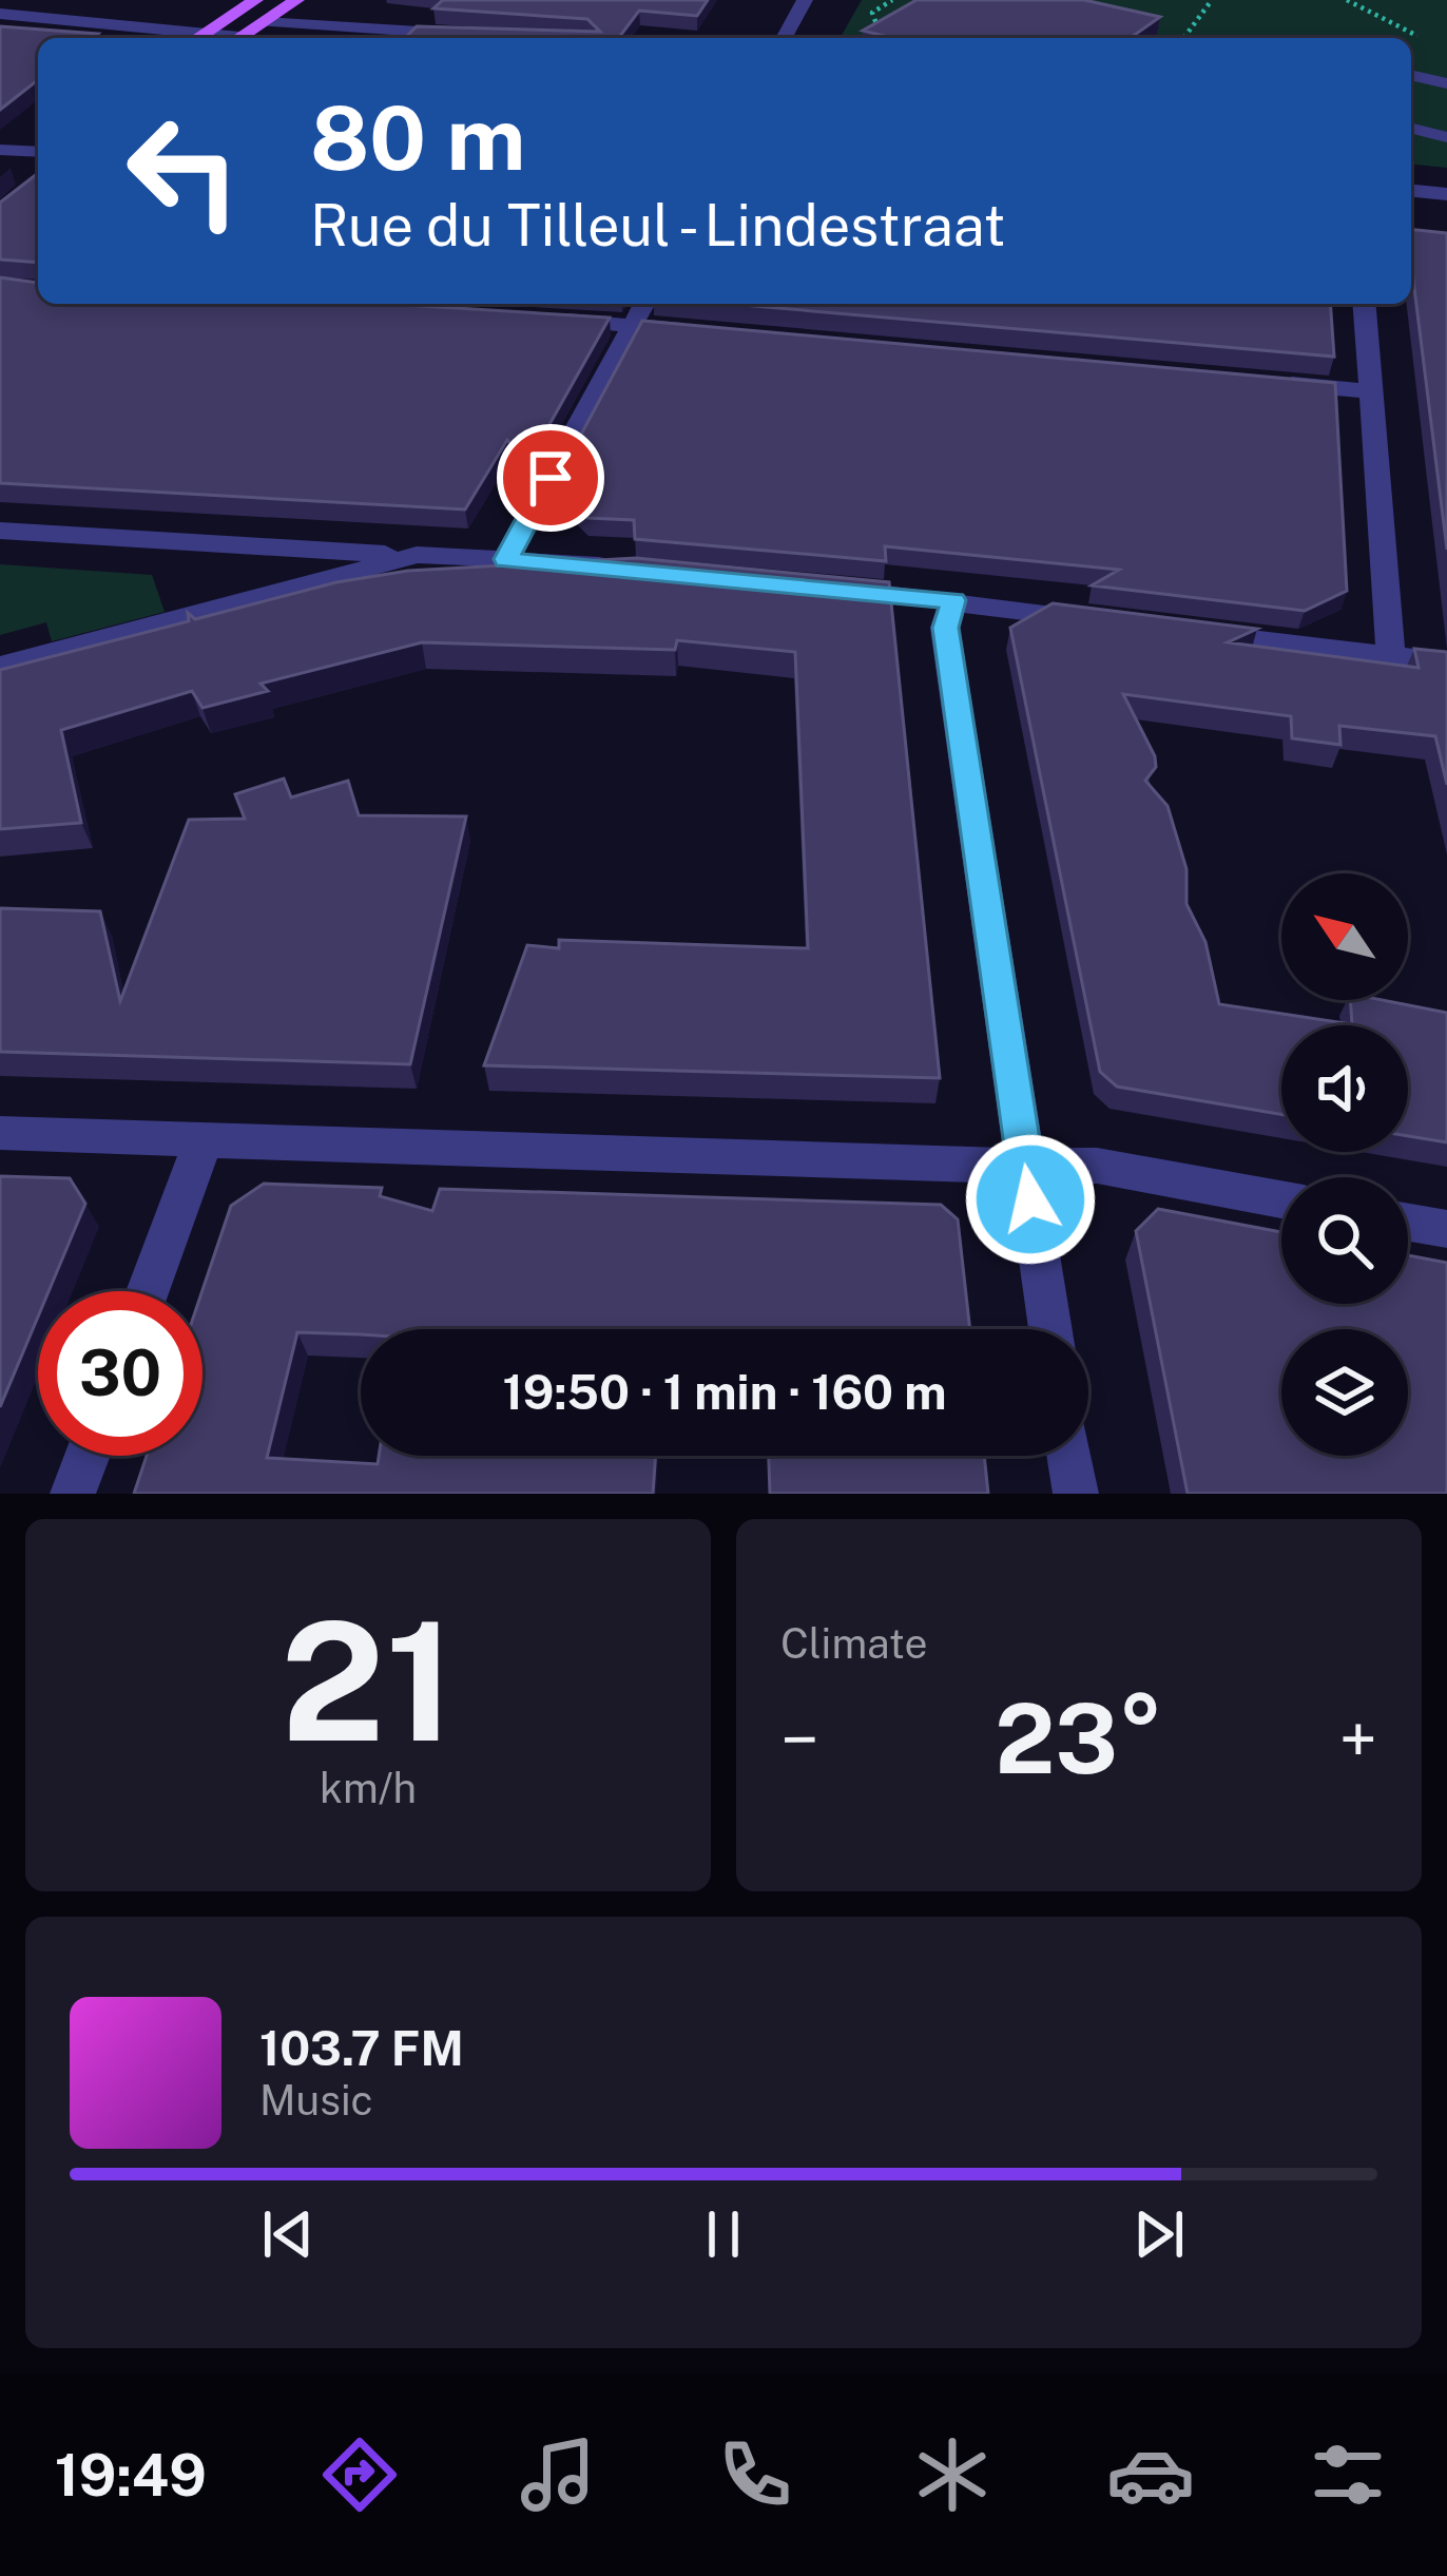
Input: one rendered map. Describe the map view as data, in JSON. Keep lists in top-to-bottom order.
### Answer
{
  "north": "top left",
  "page": {
    "turn": ["80 m", "Rue du Tilleul - Lindestraat"],
    "limit": "30",
    "trip": "19:50 · 1 min · 160 m",
    "tile": [
      ["21", "km/h"],
      "Climate"
    ],
    "heat": ["−", "23°", "+"],
    "song": ["103.7 FM", "Music"],
    "tabs": "19:49"
  }
}
